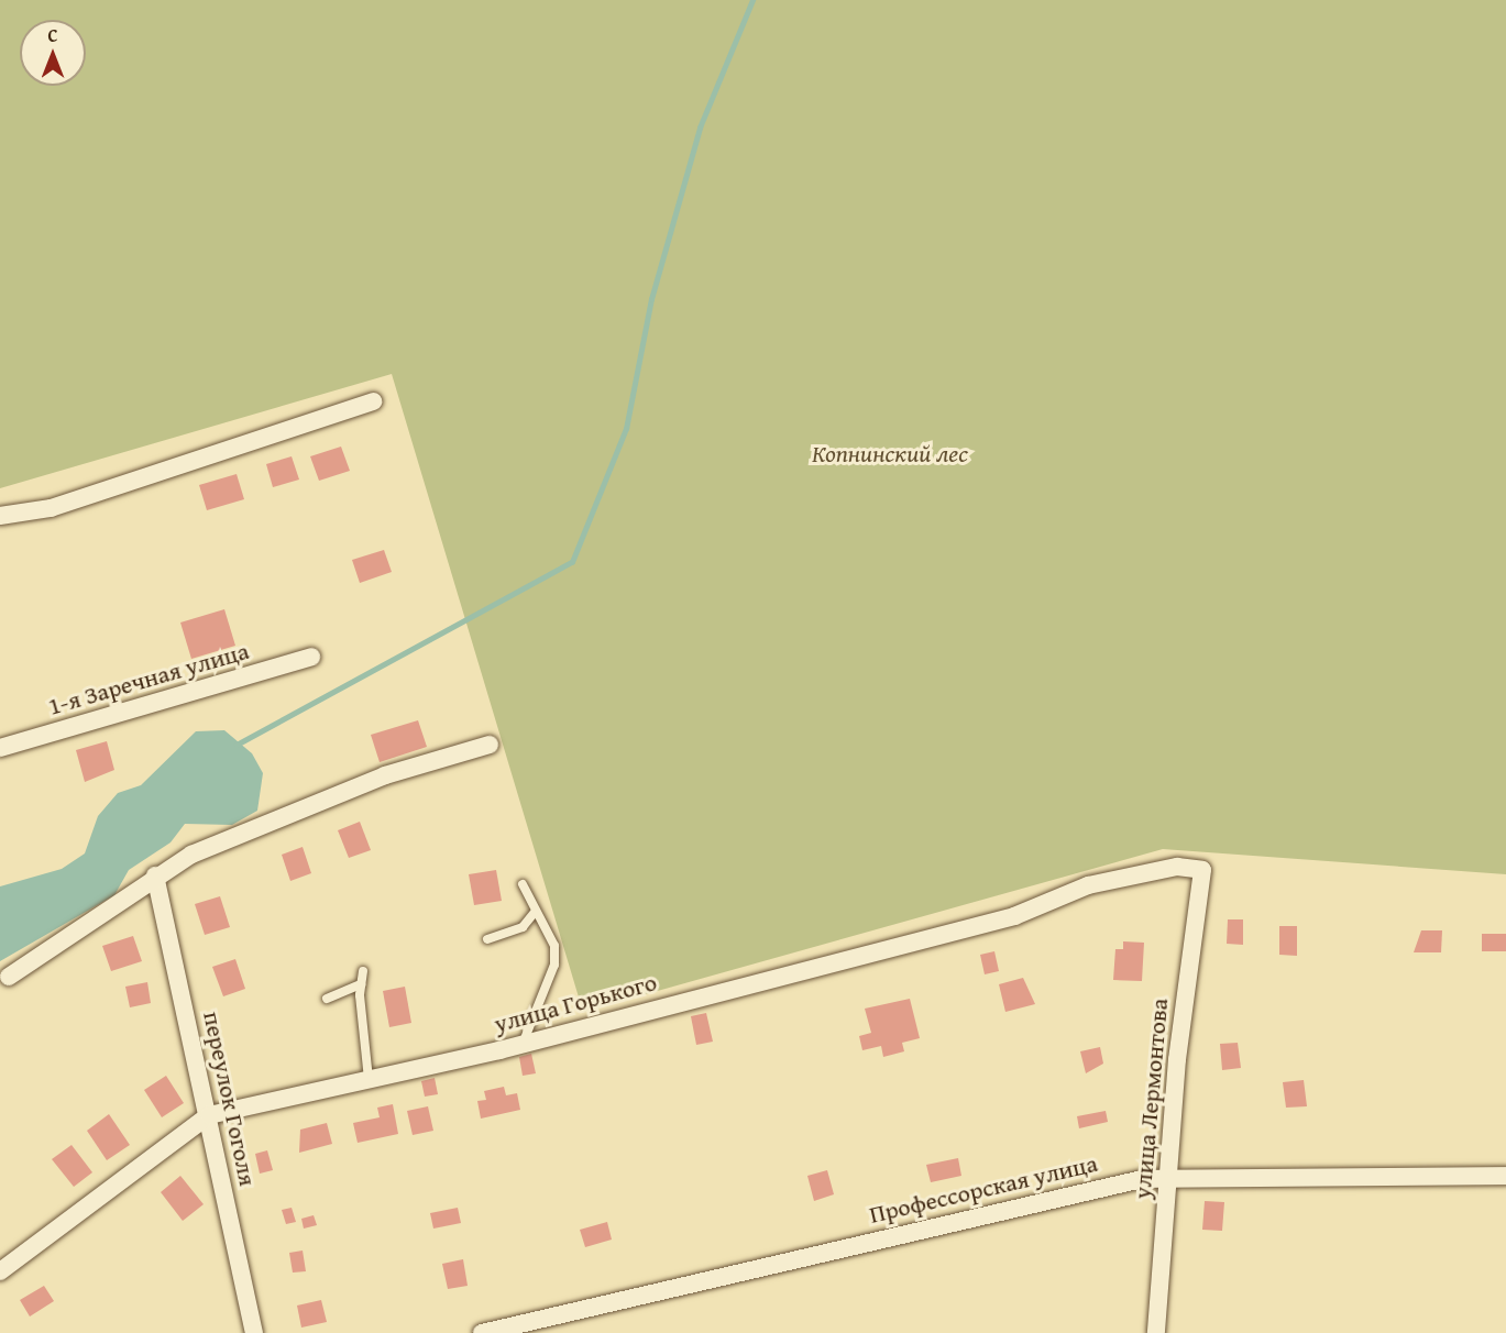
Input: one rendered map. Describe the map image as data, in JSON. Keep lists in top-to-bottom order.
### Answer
{
  "streets": {
    "street": [
      "1-я Заречная улица",
      "улица Горького",
      "переулок Гоголя",
      "улица Лермонтова",
      "Профессорская улица"
    ]
  },
  "crossings": [
    ["улица Горького", "переулок Гоголя"],
    ["улица Горького", "улица Лермонтова"],
    ["улица Лермонтова", "Профессорская улица"]
  ],
  "parks": ["Копнинский лес"],
  "north": "top"
}
